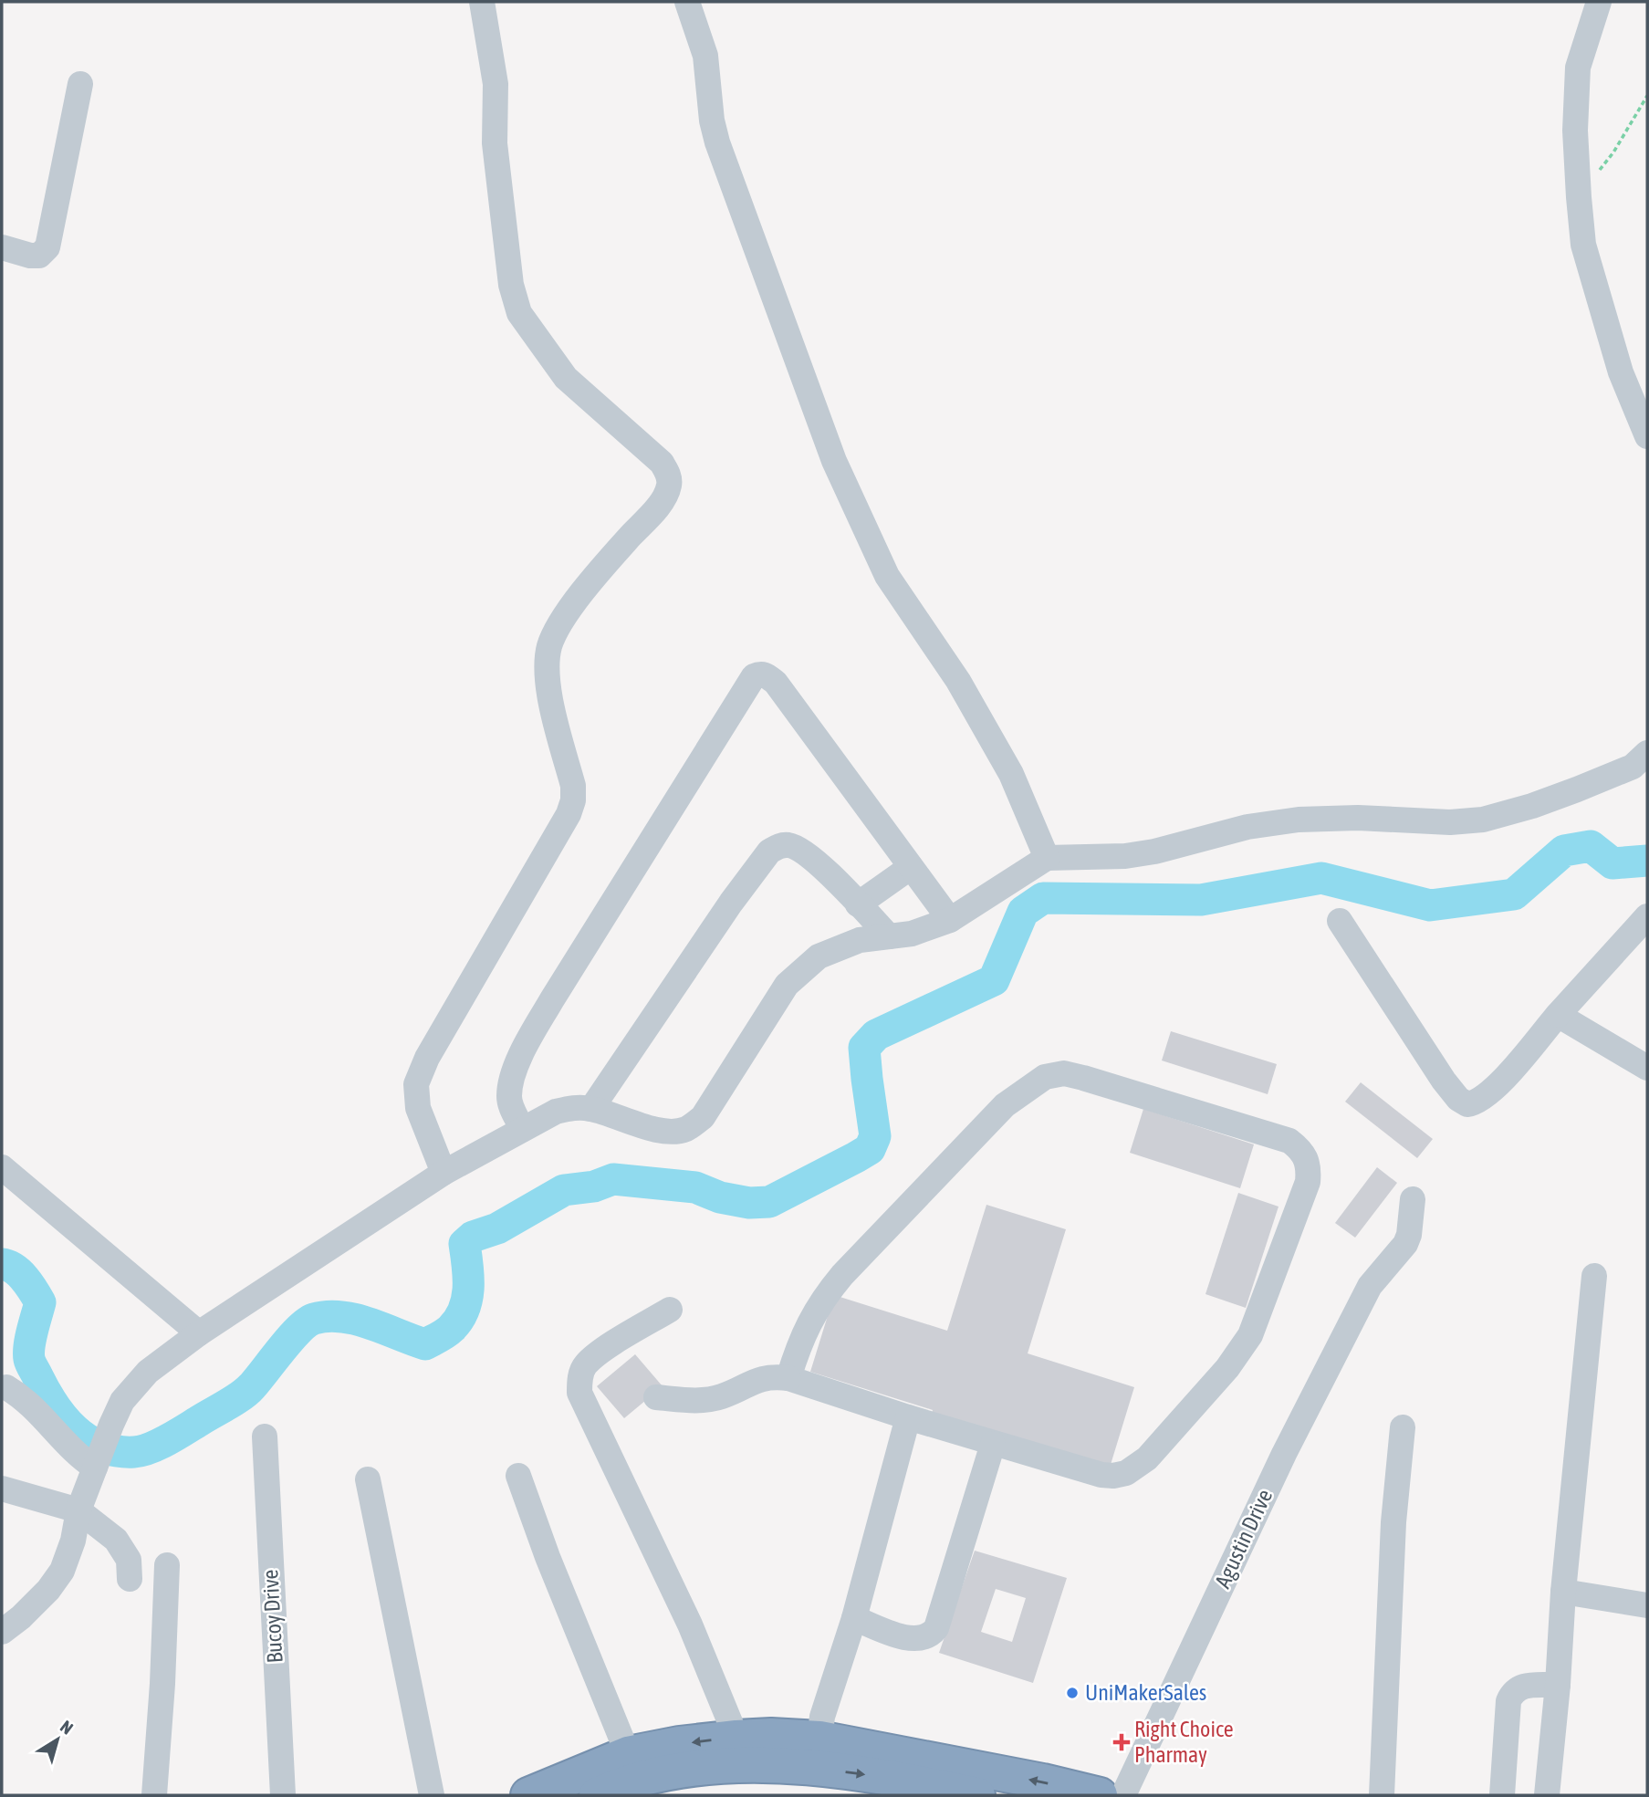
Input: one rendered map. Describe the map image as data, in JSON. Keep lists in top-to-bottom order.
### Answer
{
  "streets": {
    "street": ["Agustin Drive", "Bucoy Drive"]
  },
  "places": {
    "other": ["UniMakerSales"],
    "health": ["Right Choice Pharmay"]
  },
  "north": "top right"
}
